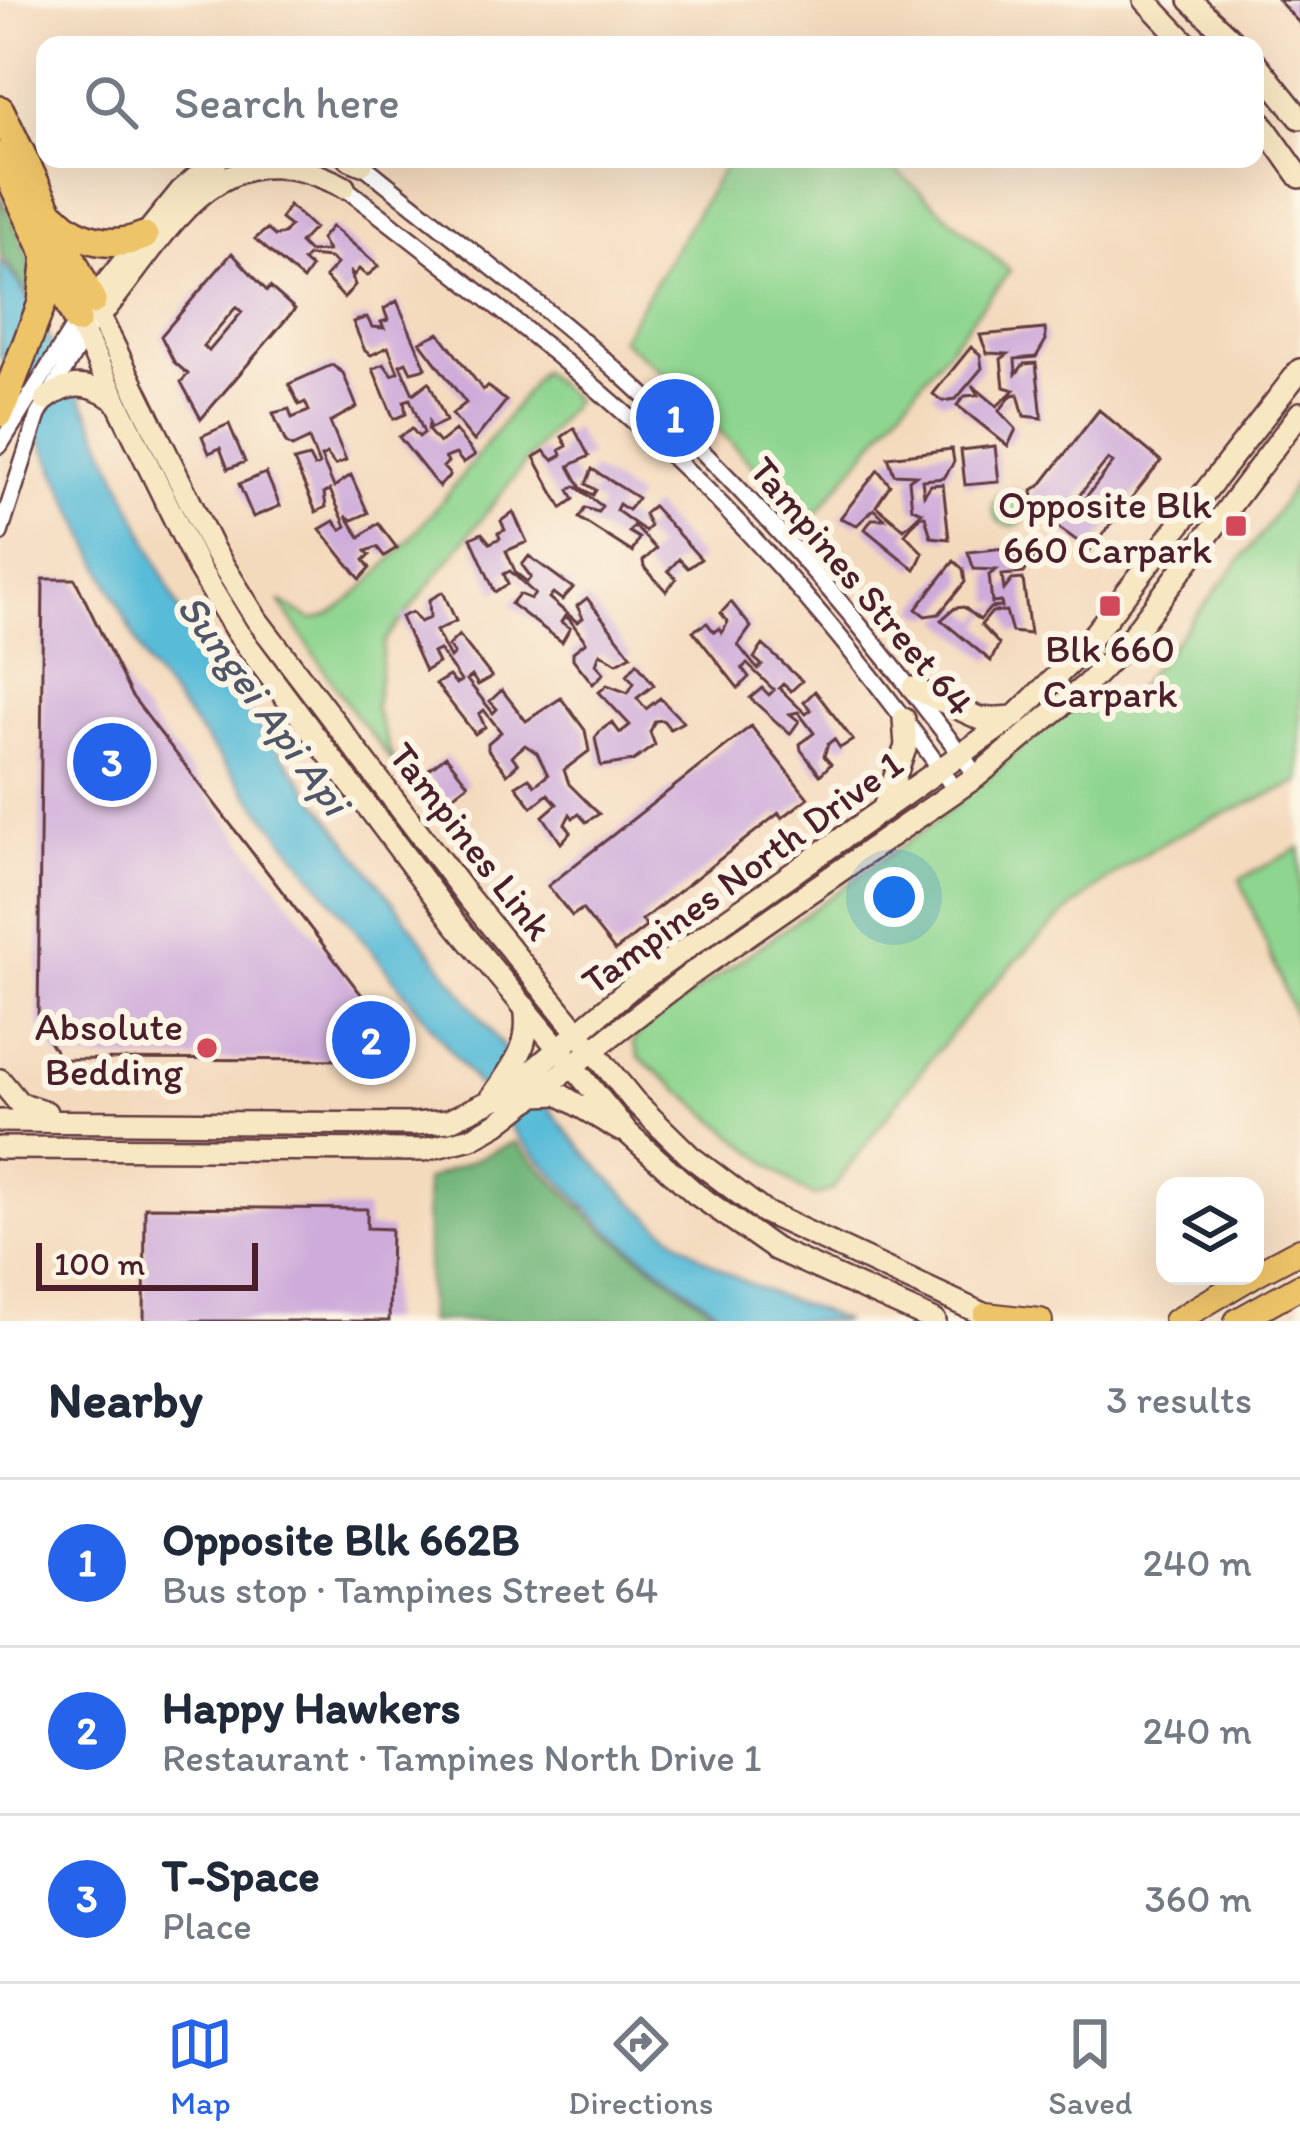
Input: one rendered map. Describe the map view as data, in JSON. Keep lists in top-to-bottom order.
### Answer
{
  "streets": {
    "street": ["Tampines Street 64", "Tampines Link", "Tampines North Drive 1"]
  },
  "crossings": [
    ["Tampines Street 64", "Tampines North Drive 1"],
    ["Tampines Link", "Tampines North Drive 1"]
  ],
  "water": ["Sungei Api Api"],
  "places": {
    "transit": ["Opposite Blk 660 Carpark", "Blk 660 Carpark"],
    "other": ["Absolute Bedding"]
  },
  "scale_bar": "100 m",
  "page": {
    "search": "Search here",
    "pins": ["1", "3", "2"],
    "scale": "100 m",
    "heading": ["Nearby", "3 results"],
    "list": [
      {
        "mark": "1",
        "name": "Opposite Blk 662B",
        "note": "Bus stop · Tampines Street 64",
        "value": "240 m"
      },
      {
        "mark": "2",
        "name": "Happy Hawkers",
        "note": "Restaurant · Tampines North Drive 1",
        "value": "240 m"
      },
      {
        "mark": "3",
        "name": "T-Space",
        "note": "Place",
        "value": "360 m"
      }
    ],
    "nav": ["Map", "Directions", "Saved"]
  }
}
